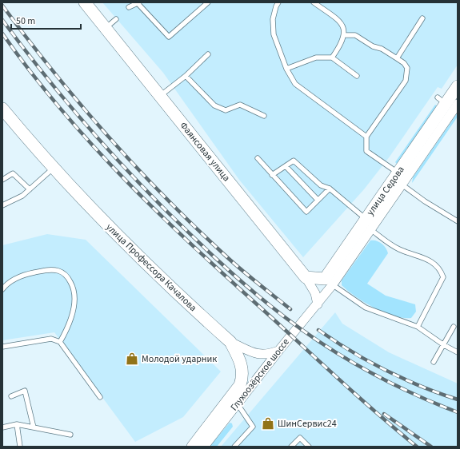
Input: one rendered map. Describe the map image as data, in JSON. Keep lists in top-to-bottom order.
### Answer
{
  "streets": {
    "street": [
      "Фаянсовая улица",
      "улица Седова",
      "улица Профессора Качалова",
      "Глухоозёрское шоссе"
    ]
  },
  "crossings": [
    ["Фаянсовая улица", "улица Седова"],
    ["Фаянсовая улица", "Глухоозёрское шоссе"],
    ["улица Седова", "Глухоозёрское шоссе"],
    ["улица Профессора Качалова", "Глухоозёрское шоссе"]
  ],
  "places": {
    "shop": ["Молодой ударник", "ШинCервис24"]
  },
  "scale_bar": "50 m"
}
